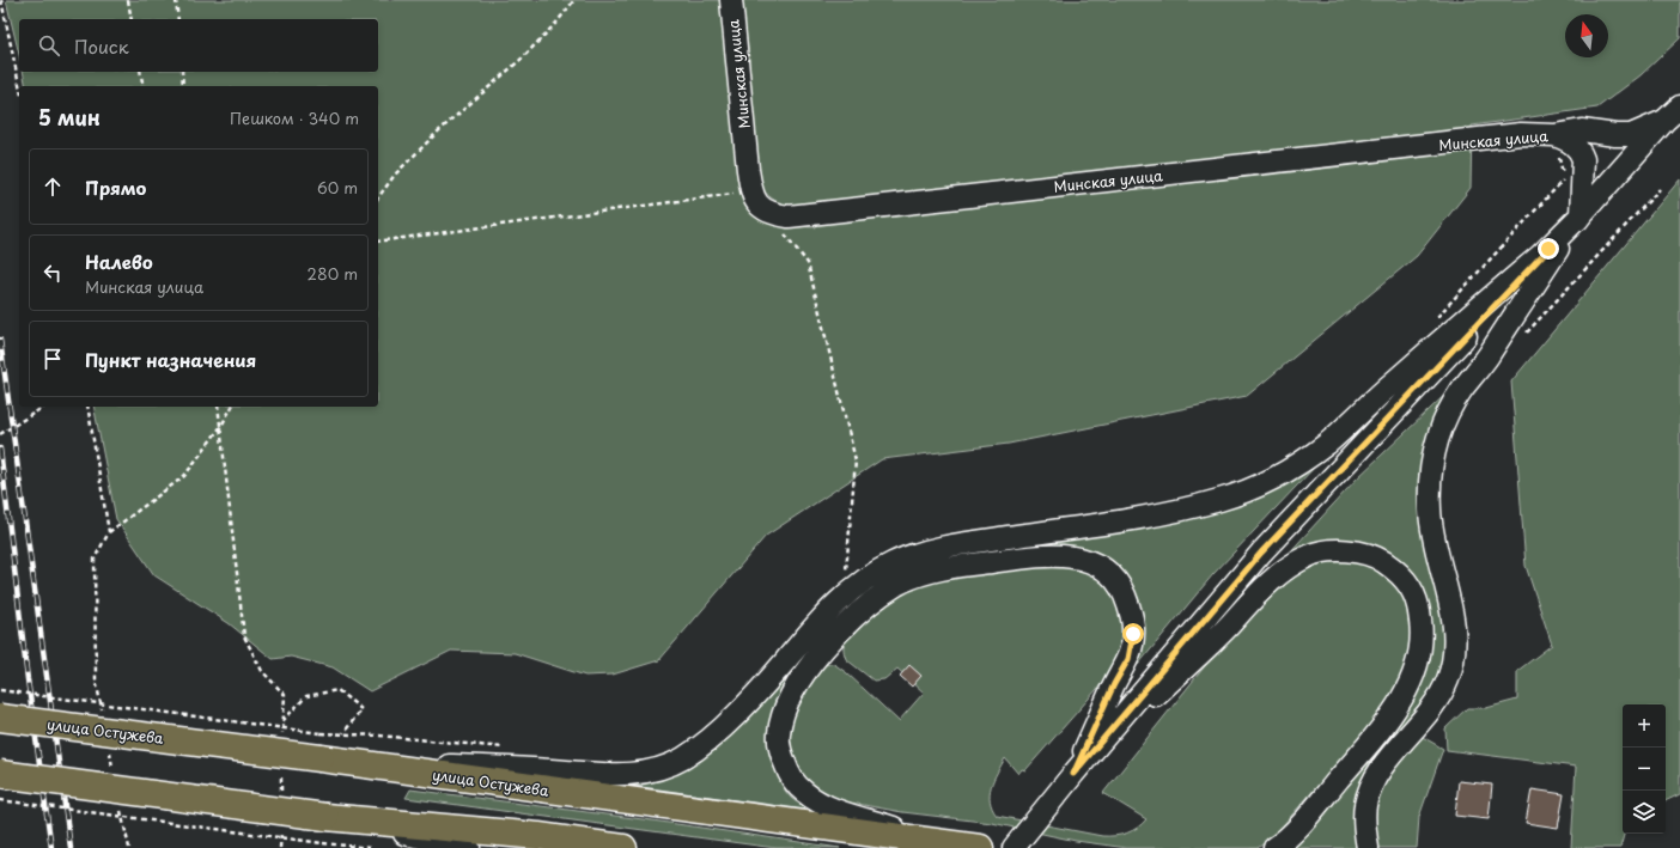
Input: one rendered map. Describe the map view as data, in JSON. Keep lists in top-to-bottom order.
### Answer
{
  "streets": {
    "main road": ["улица Остужева"],
    "street": ["Минская улица"]
  },
  "north": "top",
  "page": {
    "search": "Поиск",
    "heading": ["5 мин", "Пешком · 340 m"],
    "list": [
      ["Прямо", "60 m"],
      ["Налево", "Минская улица", "280 m"],
      "Пункт назначения"
    ],
    "map_buttons": ["+", "−"]
  }
}
